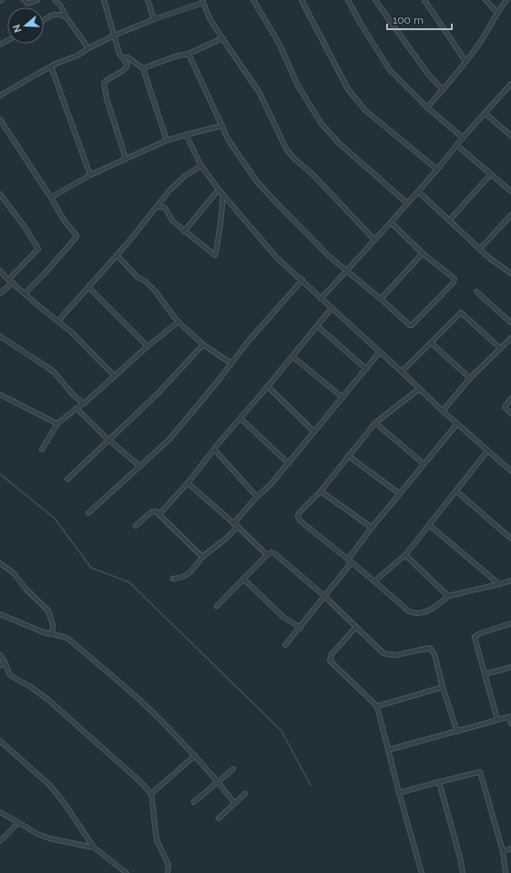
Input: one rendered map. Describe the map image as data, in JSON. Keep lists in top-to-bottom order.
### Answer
{
  "scale_bar": "100 m",
  "north": "left"
}
